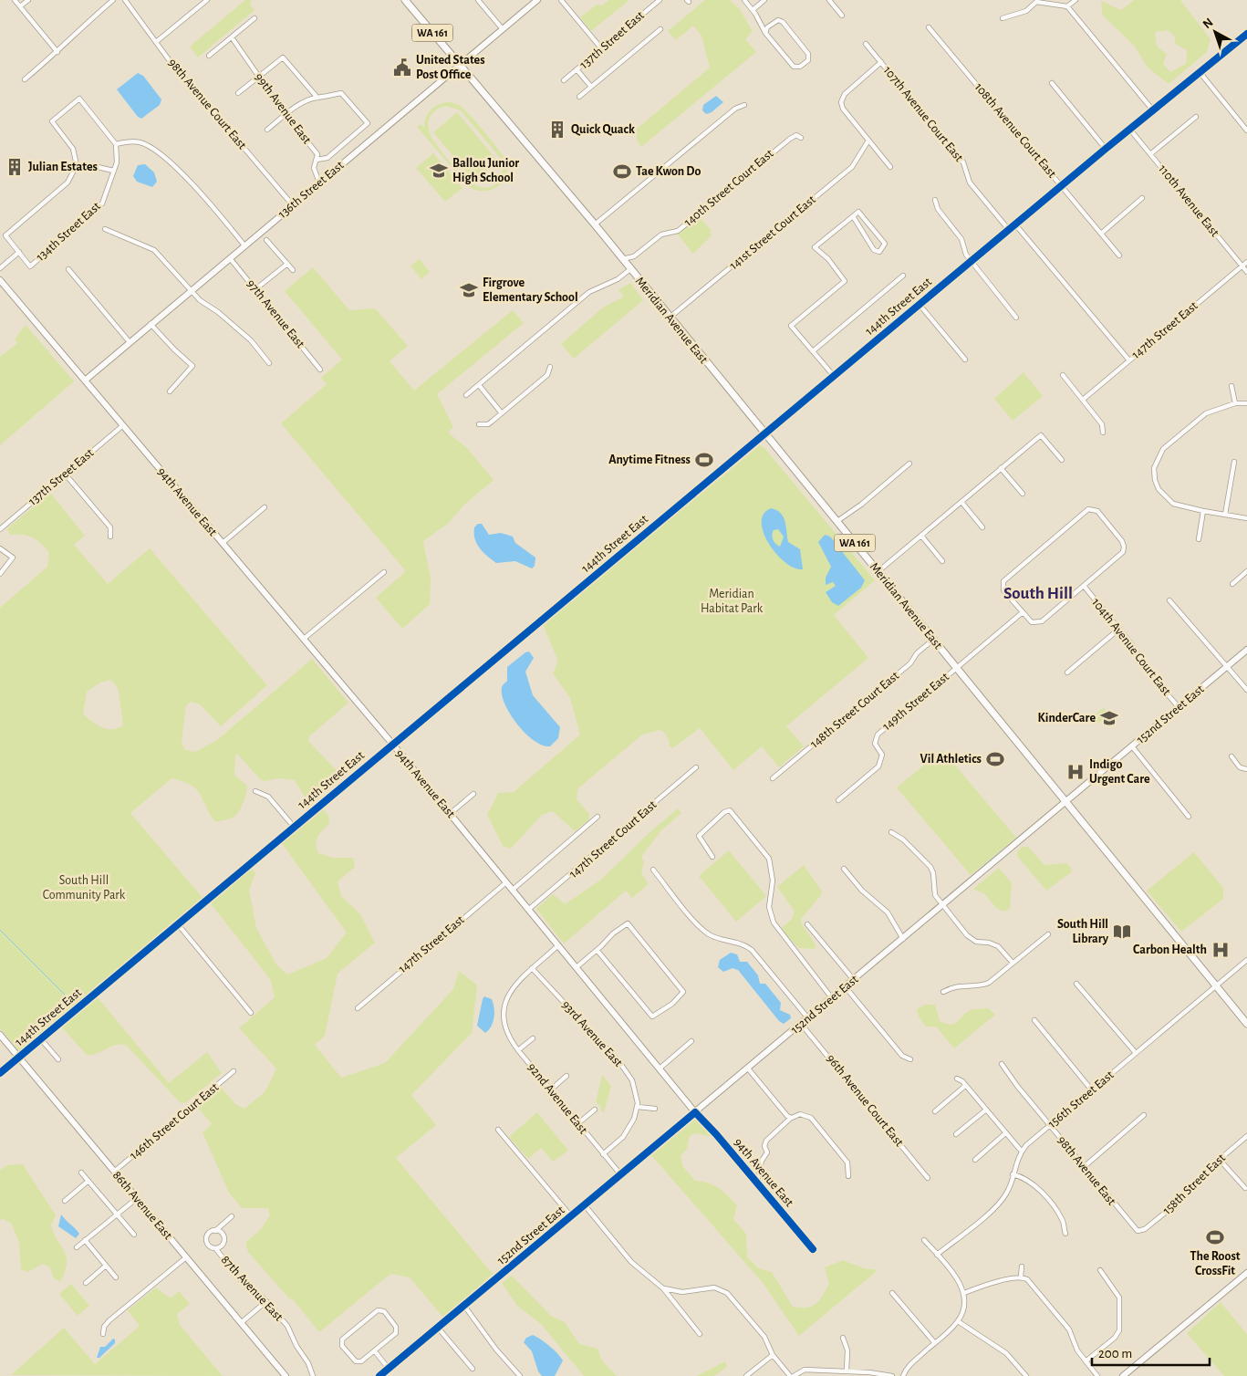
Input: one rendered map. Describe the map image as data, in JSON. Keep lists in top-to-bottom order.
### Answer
{
  "streets": {
    "main road": ["WA 161", "Meridian Avenue East"],
    "street": [
      "137th Street East",
      "98th Avenue Court East",
      "99th Avenue East",
      "107th Avenue Court East",
      "108th Avenue Court East",
      "140th Street Court East",
      "136th Street East",
      "110th Avenue East",
      "134th Street East",
      "141st Street Court East",
      "144th Street East",
      "97th Avenue East",
      "147th Street East",
      "94th Avenue East",
      "104th Avenue Court East",
      "149th Street East",
      "148th Street Court East",
      "152nd Street East",
      "147th Street Court East",
      "93rd Avenue East",
      "92nd Avenue East",
      "156th Street East",
      "96th Avenue Court East",
      "146th Street Court East",
      "98th Avenue East",
      "158th Street East",
      "86th Avenue East",
      "87th Avenue East"
    ]
  },
  "crossings": [
    ["137th Street East", "94th Avenue East"],
    ["98th Avenue Court East", "136th Street East"],
    ["99th Avenue East", "136th Street East"],
    ["107th Avenue Court East", "144th Street East"],
    ["108th Avenue Court East", "144th Street East"],
    ["140th Street Court East", "Meridian Avenue East"],
    ["136th Street East", "97th Avenue East"],
    ["136th Street East", "Meridian Avenue East"],
    ["136th Street East", "94th Avenue East"],
    ["110th Avenue East", "144th Street East"],
    ["110th Avenue East", "147th Street East"],
    ["141st Street Court East", "Meridian Avenue East"],
    ["144th Street East", "Meridian Avenue East"],
    ["144th Street East", "94th Avenue East"],
    ["144th Street East", "86th Avenue East"],
    ["Meridian Avenue East", "149th Street East"],
    ["Meridian Avenue East", "148th Street Court East"],
    ["Meridian Avenue East", "152nd Street East"],
    ["Meridian Avenue East", "156th Street East"],
    ["147th Street East", "94th Avenue East"],
    ["94th Avenue East", "152nd Street East"],
    ["94th Avenue East", "147th Street Court East"],
    ["104th Avenue Court East", "152nd Street East"],
    ["152nd Street East", "92nd Avenue East"],
    ["152nd Street East", "96th Avenue Court East"],
    ["93rd Avenue East", "92nd Avenue East"],
    ["156th Street East", "98th Avenue East"],
    ["146th Street Court East", "86th Avenue East"],
    ["98th Avenue East", "158th Street East"]
  ],
  "districts": ["South Hill"],
  "parks": ["Meridian Habitat Park", "South Hill Community Park"],
  "places": {
    "public building": ["United States Post Office"],
    "building": ["Quick Quack", "Julian Estates"],
    "school or university": ["Ballou Junior High School", "Firgrove Elementary School", "KinderCare"],
    "sports": [
      "Tae Kwon Do",
      "Anytime Fitness",
      "Vil Athletics",
      "The Roost CrossFit"
    ],
    "hospital": ["Indigo Urgent Care", "Carbon Health"],
    "library": ["South Hill Library"]
  },
  "scale_bar": "200 m",
  "north": "top left"
}
